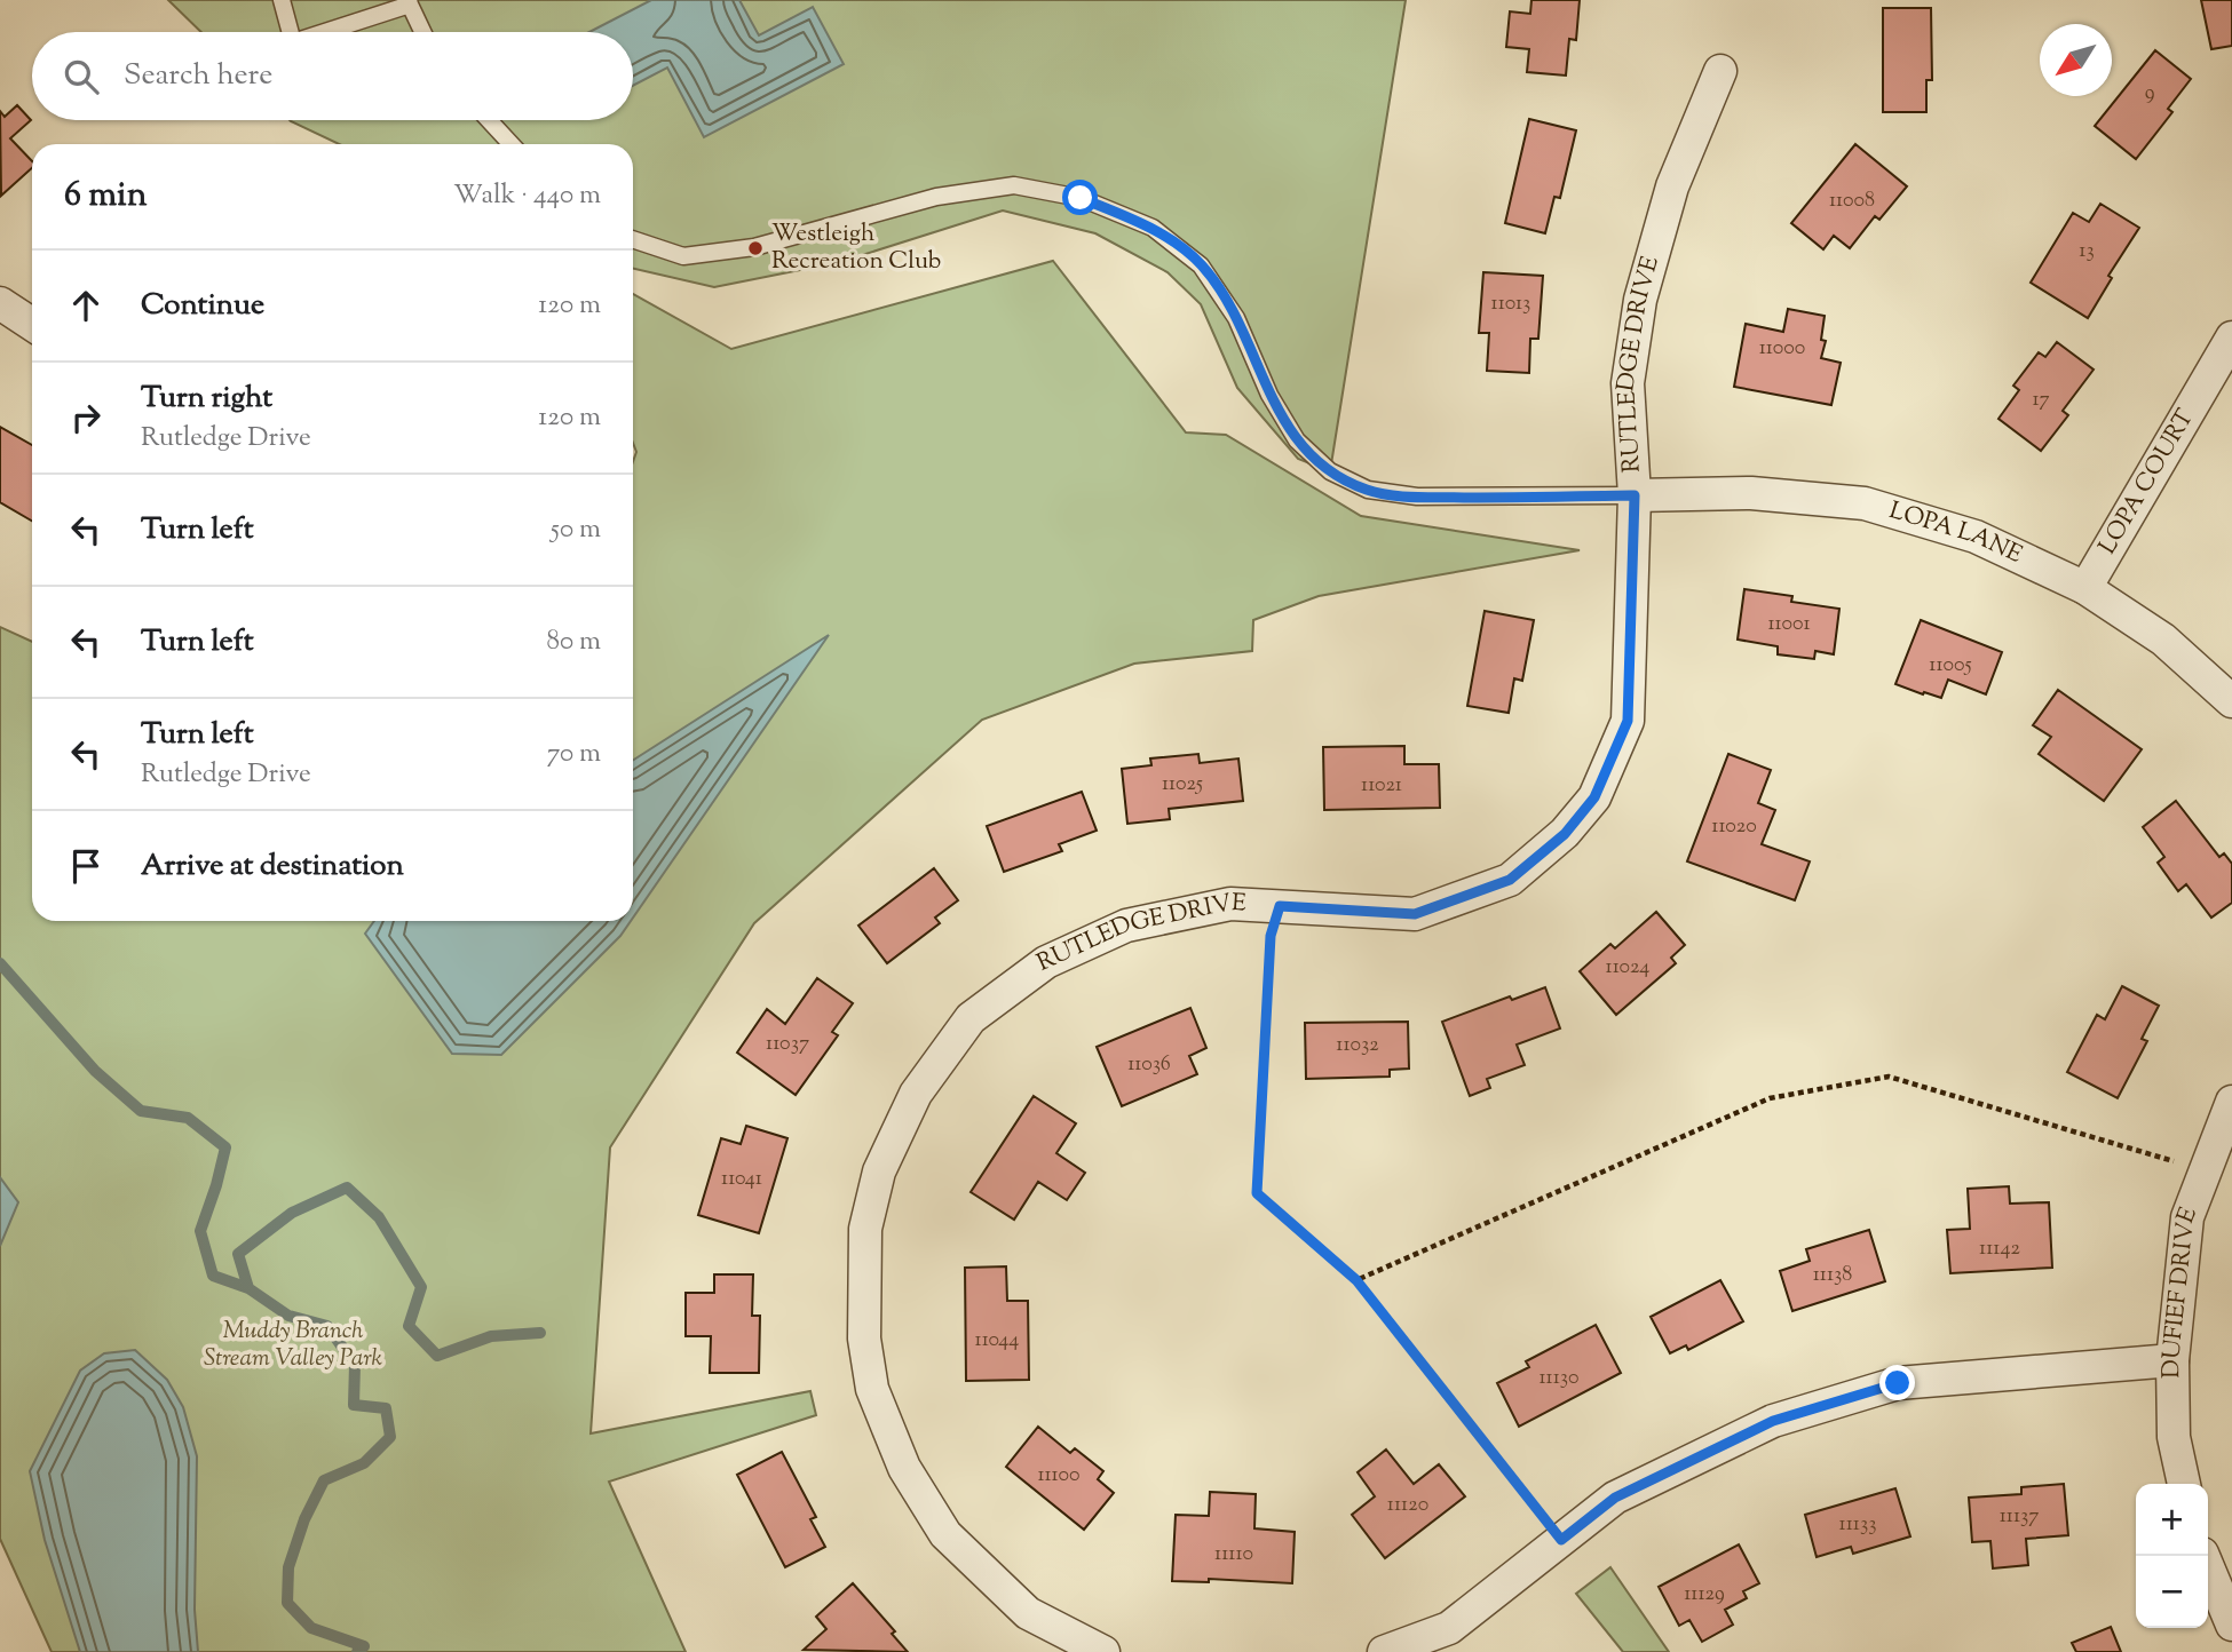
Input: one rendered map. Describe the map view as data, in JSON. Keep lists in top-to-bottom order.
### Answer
{
  "streets": {
    "street": [
      "RUTLEDGE DRIVE",
      "LOPA COURT",
      "LOPA LANE",
      "DUFIEF DRIVE"
    ]
  },
  "crossings": [
    ["RUTLEDGE DRIVE", "LOPA LANE"],
    ["LOPA COURT", "LOPA LANE"]
  ],
  "parks": ["Muddy Branch Stream Valley Park"],
  "places": ["Westleigh Recreation Club"],
  "house_numbers": [
    "9",
    "11008",
    "13",
    "11013",
    "11000",
    "17",
    "11001",
    "11005",
    "11025",
    "11021",
    "11020",
    "11024",
    "11037",
    "11032",
    "11036",
    "11041",
    "11142",
    "11138",
    "11044",
    "11130",
    "11100",
    "11120",
    "11137",
    "11133",
    "11110",
    "11129"
  ],
  "north": "bottom left",
  "page": {
    "search": "Search here",
    "heading": ["6 min", "Walk · 440 m"],
    "list": [
      ["Continue", "120 m"],
      ["Turn right", "Rutledge Drive", "120 m"],
      ["Turn left", "50 m"],
      ["Turn left", "80 m"],
      ["Turn left", "Rutledge Drive", "70 m"],
      "Arrive at destination"
    ],
    "map_buttons": ["+", "−"]
  }
}
